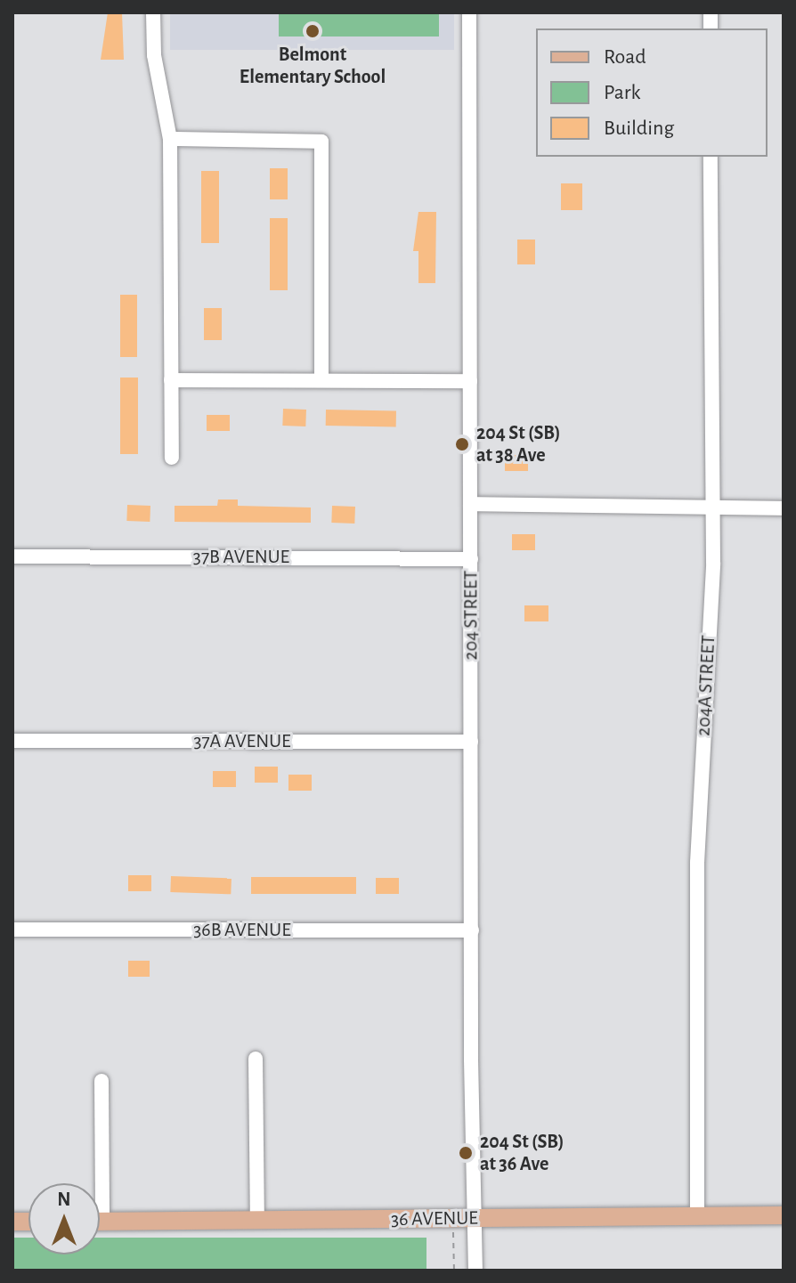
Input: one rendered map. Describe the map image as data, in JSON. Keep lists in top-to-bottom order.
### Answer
{
  "streets": {
    "main road": ["36 AVENUE"],
    "street": [
      "37B AVENUE",
      "204 STREET",
      "204A STREET",
      "37A AVENUE",
      "36B AVENUE"
    ]
  },
  "crossings": [
    ["37B AVENUE", "204 STREET"],
    ["204 STREET", "37A AVENUE"],
    ["204 STREET", "36B AVENUE"],
    ["204 STREET", "36 AVENUE"],
    ["204A STREET", "36 AVENUE"]
  ],
  "places": ["Belmont Elementary School", "204 St (SB) at 38 Ave", "204 St (SB) at 36 Ave"],
  "legend": ["Road", "Park", "Building"],
  "north": "top"
}
